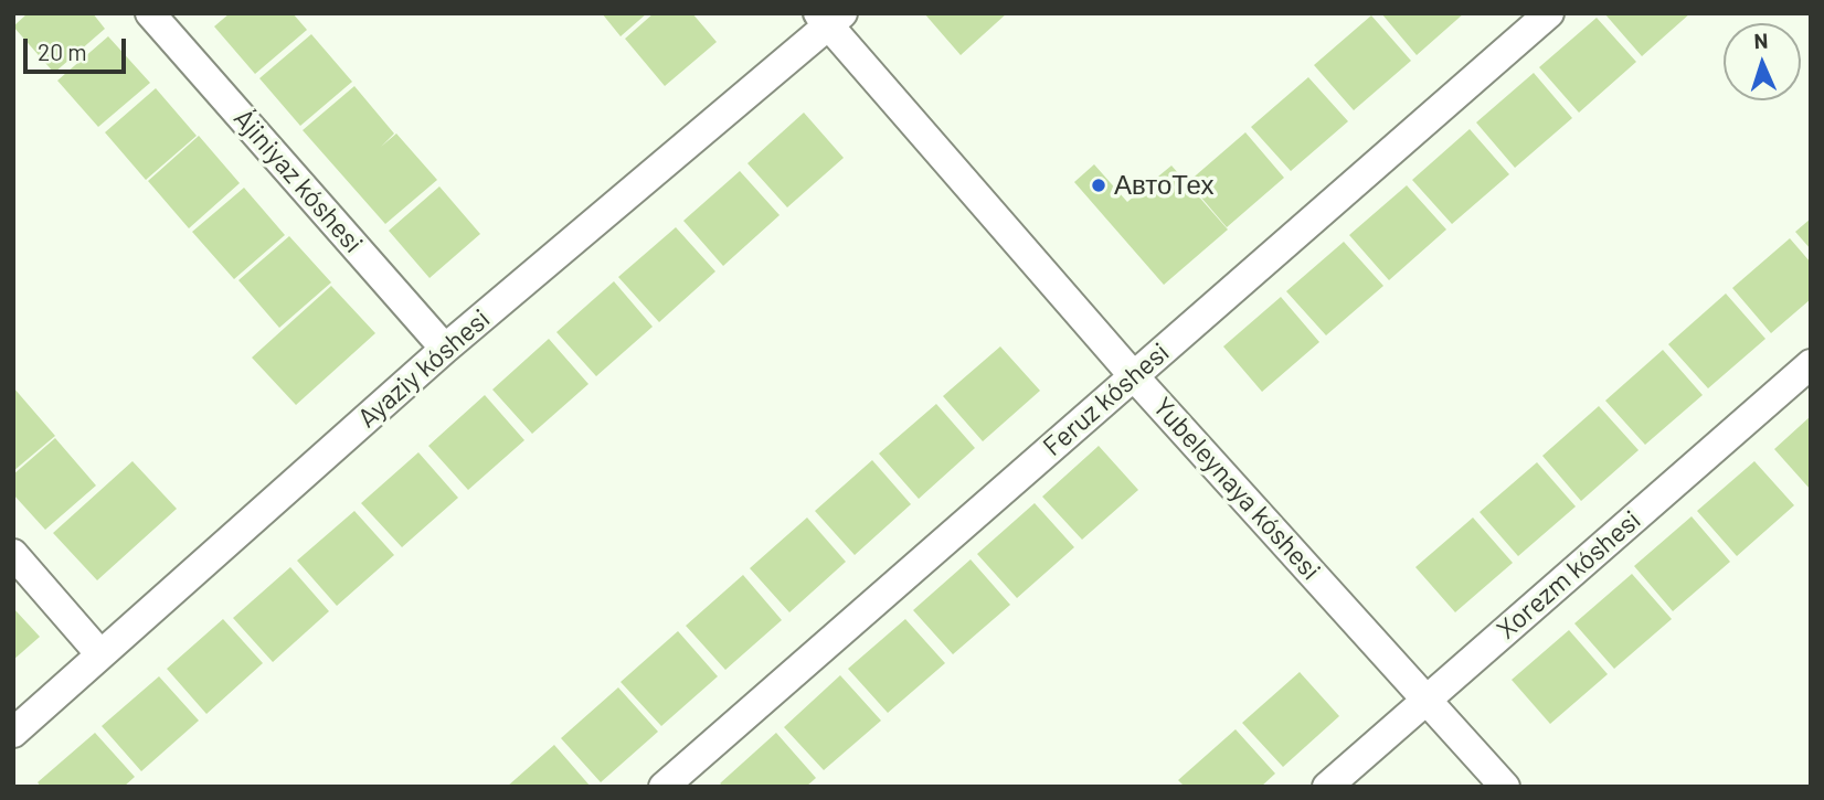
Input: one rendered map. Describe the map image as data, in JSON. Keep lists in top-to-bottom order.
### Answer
{
  "streets": {
    "street": [
      "Ájiniyaz kóshesi",
      "Ayaziy kóshesi",
      "Feruz kóshesi",
      "Yubeleynaya kóshesi",
      "Xorezm kóshesi"
    ]
  },
  "crossings": [
    ["Ájiniyaz kóshesi", "Ayaziy kóshesi"],
    ["Ayaziy kóshesi", "Yubeleynaya kóshesi"],
    ["Feruz kóshesi", "Yubeleynaya kóshesi"],
    ["Yubeleynaya kóshesi", "Xorezm kóshesi"]
  ],
  "places": ["АвтоТех"],
  "scale_bar": "20 m",
  "north": "top"
}
